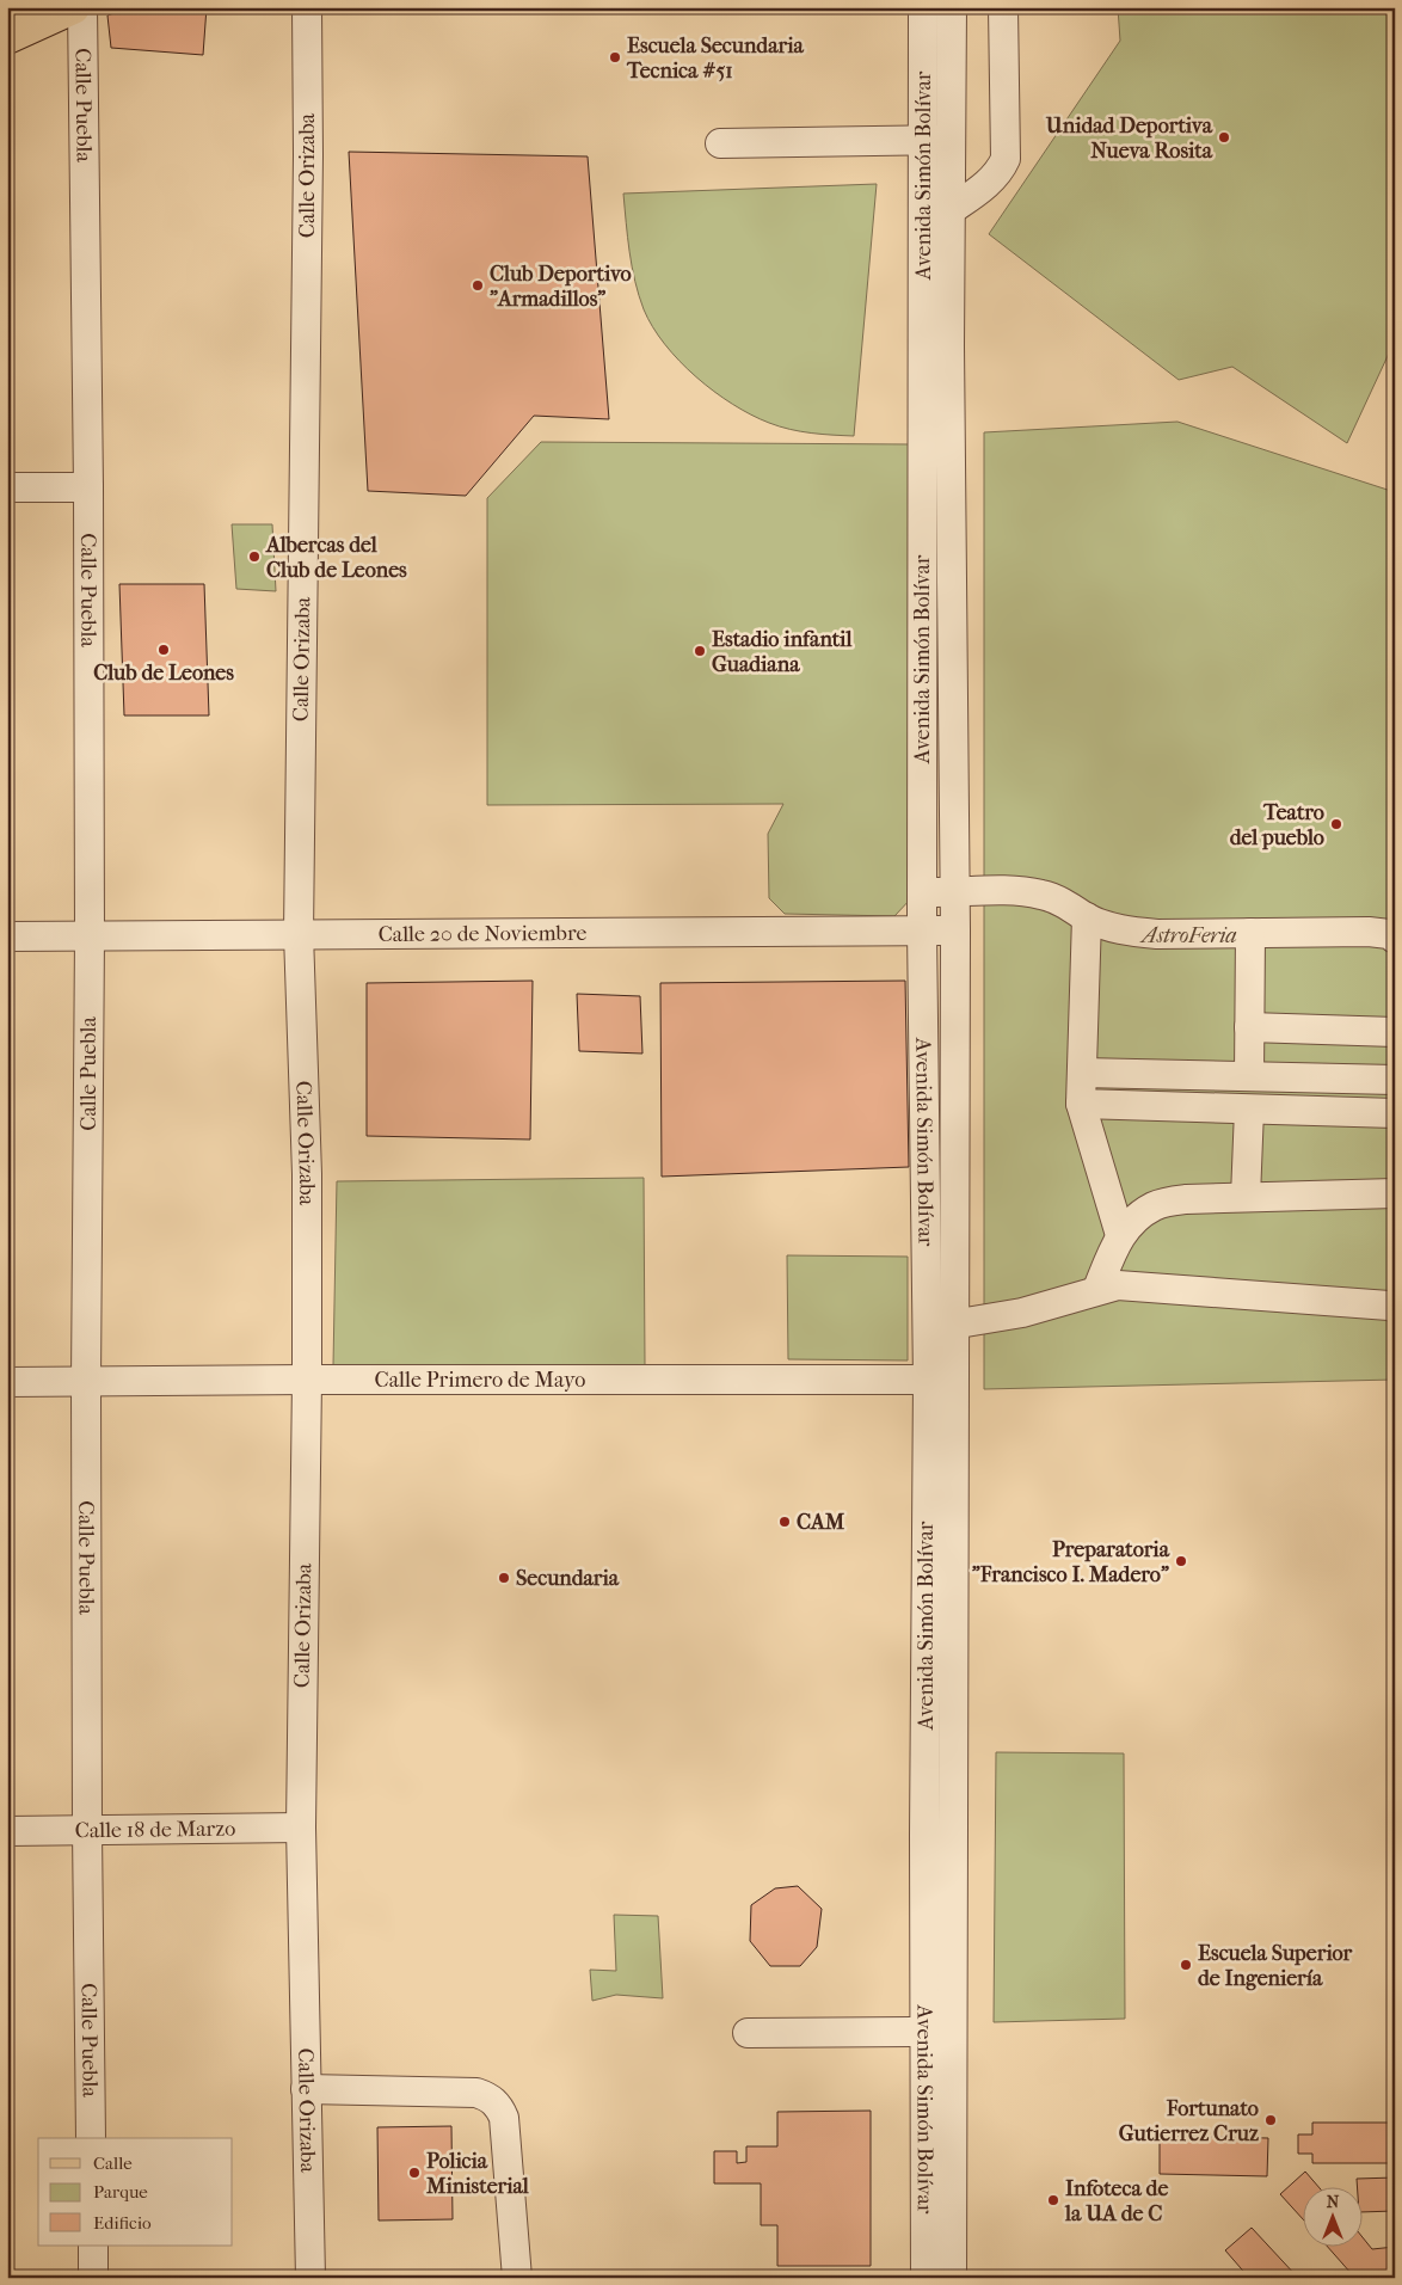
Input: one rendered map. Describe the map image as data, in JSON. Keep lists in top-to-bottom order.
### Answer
{
  "streets": {
    "street": [
      "Calle Puebla",
      "Calle Orizaba",
      "Avenida Simón Bolívar",
      "Calle 20 de Noviembre",
      "Calle Primero de Mayo",
      "Calle 18 de Marzo"
    ]
  },
  "crossings": [
    ["Calle Puebla", "Calle 20 de Noviembre"],
    ["Calle Puebla", "Calle Primero de Mayo"],
    ["Calle Puebla", "Calle 18 de Marzo"],
    ["Calle Orizaba", "Calle 20 de Noviembre"],
    ["Calle Orizaba", "Calle Primero de Mayo"],
    ["Calle Orizaba", "Calle 18 de Marzo"],
    ["Avenida Simón Bolívar", "Calle 20 de Noviembre"],
    ["Avenida Simón Bolívar", "Calle Primero de Mayo"]
  ],
  "parks": ["AstroFeria"],
  "places": [
    "Escuela Secundaria Tecnica #51",
    "Unidad Deportiva Nueva Rosita",
    "Club Deportivo \"Armadillos\"",
    "Albercas del Club de Leones",
    "Club de Leones",
    "Estadio infantil Guadiana",
    "Teatro del pueblo",
    "CAM",
    "Preparatoria \"Francisco I. Madero\"",
    "Secundaria",
    "Escuela Superior de Ingeniería",
    "Fortunato Gutierrez Cruz",
    "Policia Ministerial",
    "Infoteca de la UA de C"
  ],
  "legend": ["Calle", "Parque", "Edificio"],
  "north": "top"
}
